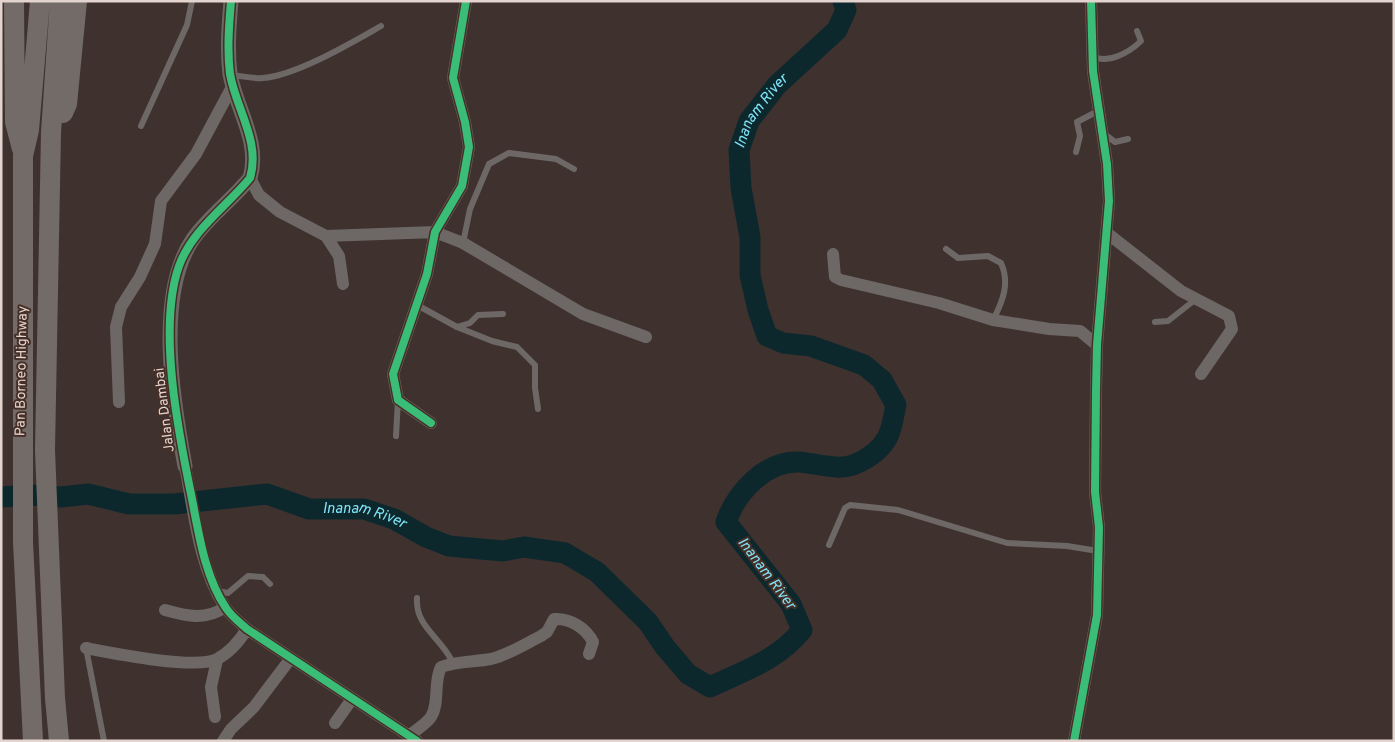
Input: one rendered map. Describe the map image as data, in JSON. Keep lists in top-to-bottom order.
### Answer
{
  "streets": {
    "highway": ["Pan Borneo Highway"],
    "street": ["Jalan Dambai"]
  },
  "water": ["Inanam River"]
}
